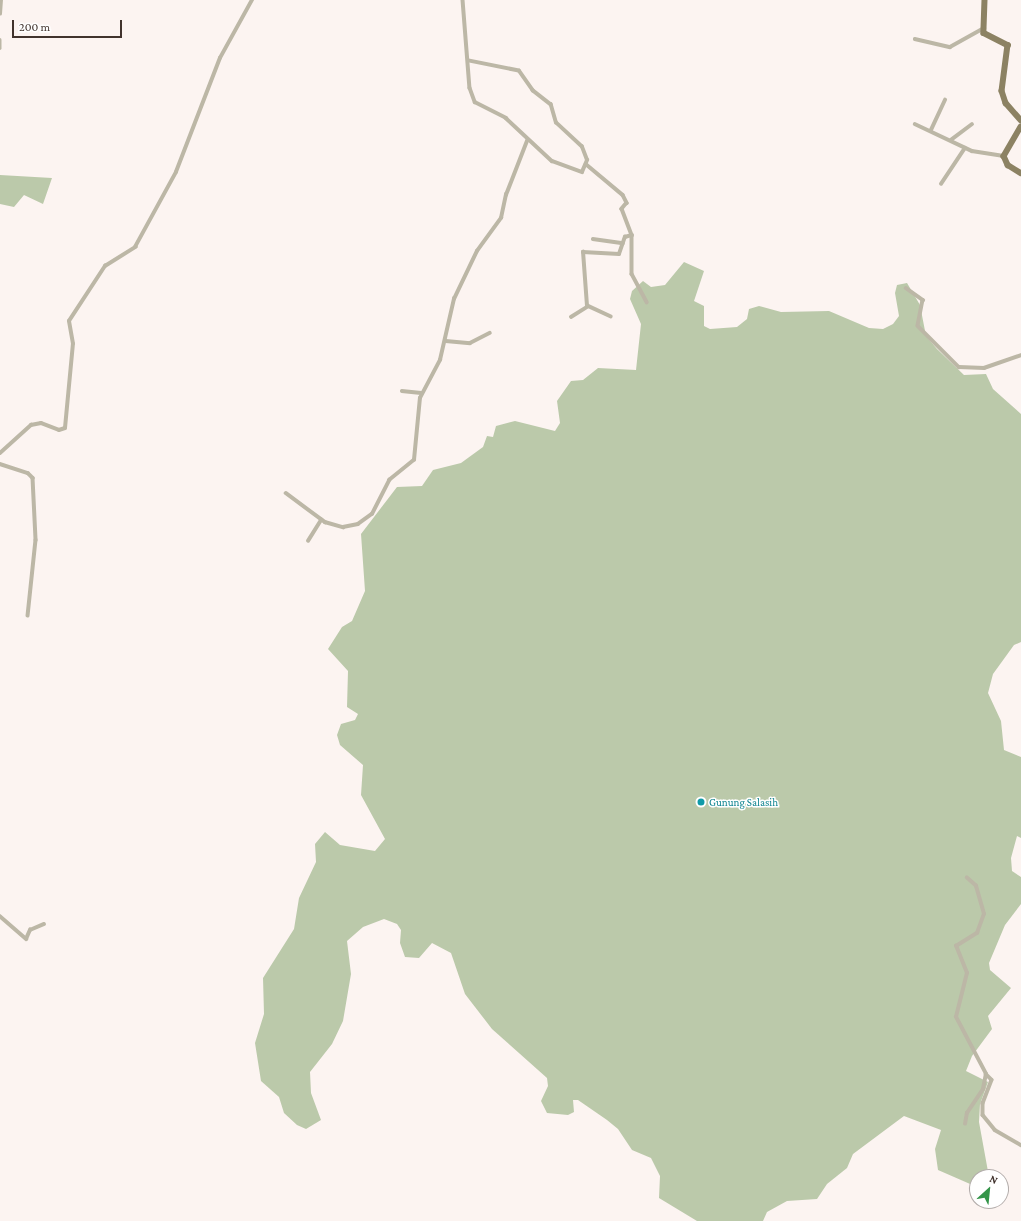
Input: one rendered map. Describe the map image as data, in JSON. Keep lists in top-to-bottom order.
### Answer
{
  "places": ["Gunung Salasih"],
  "scale_bar": "200 m",
  "north": "top right"
}
